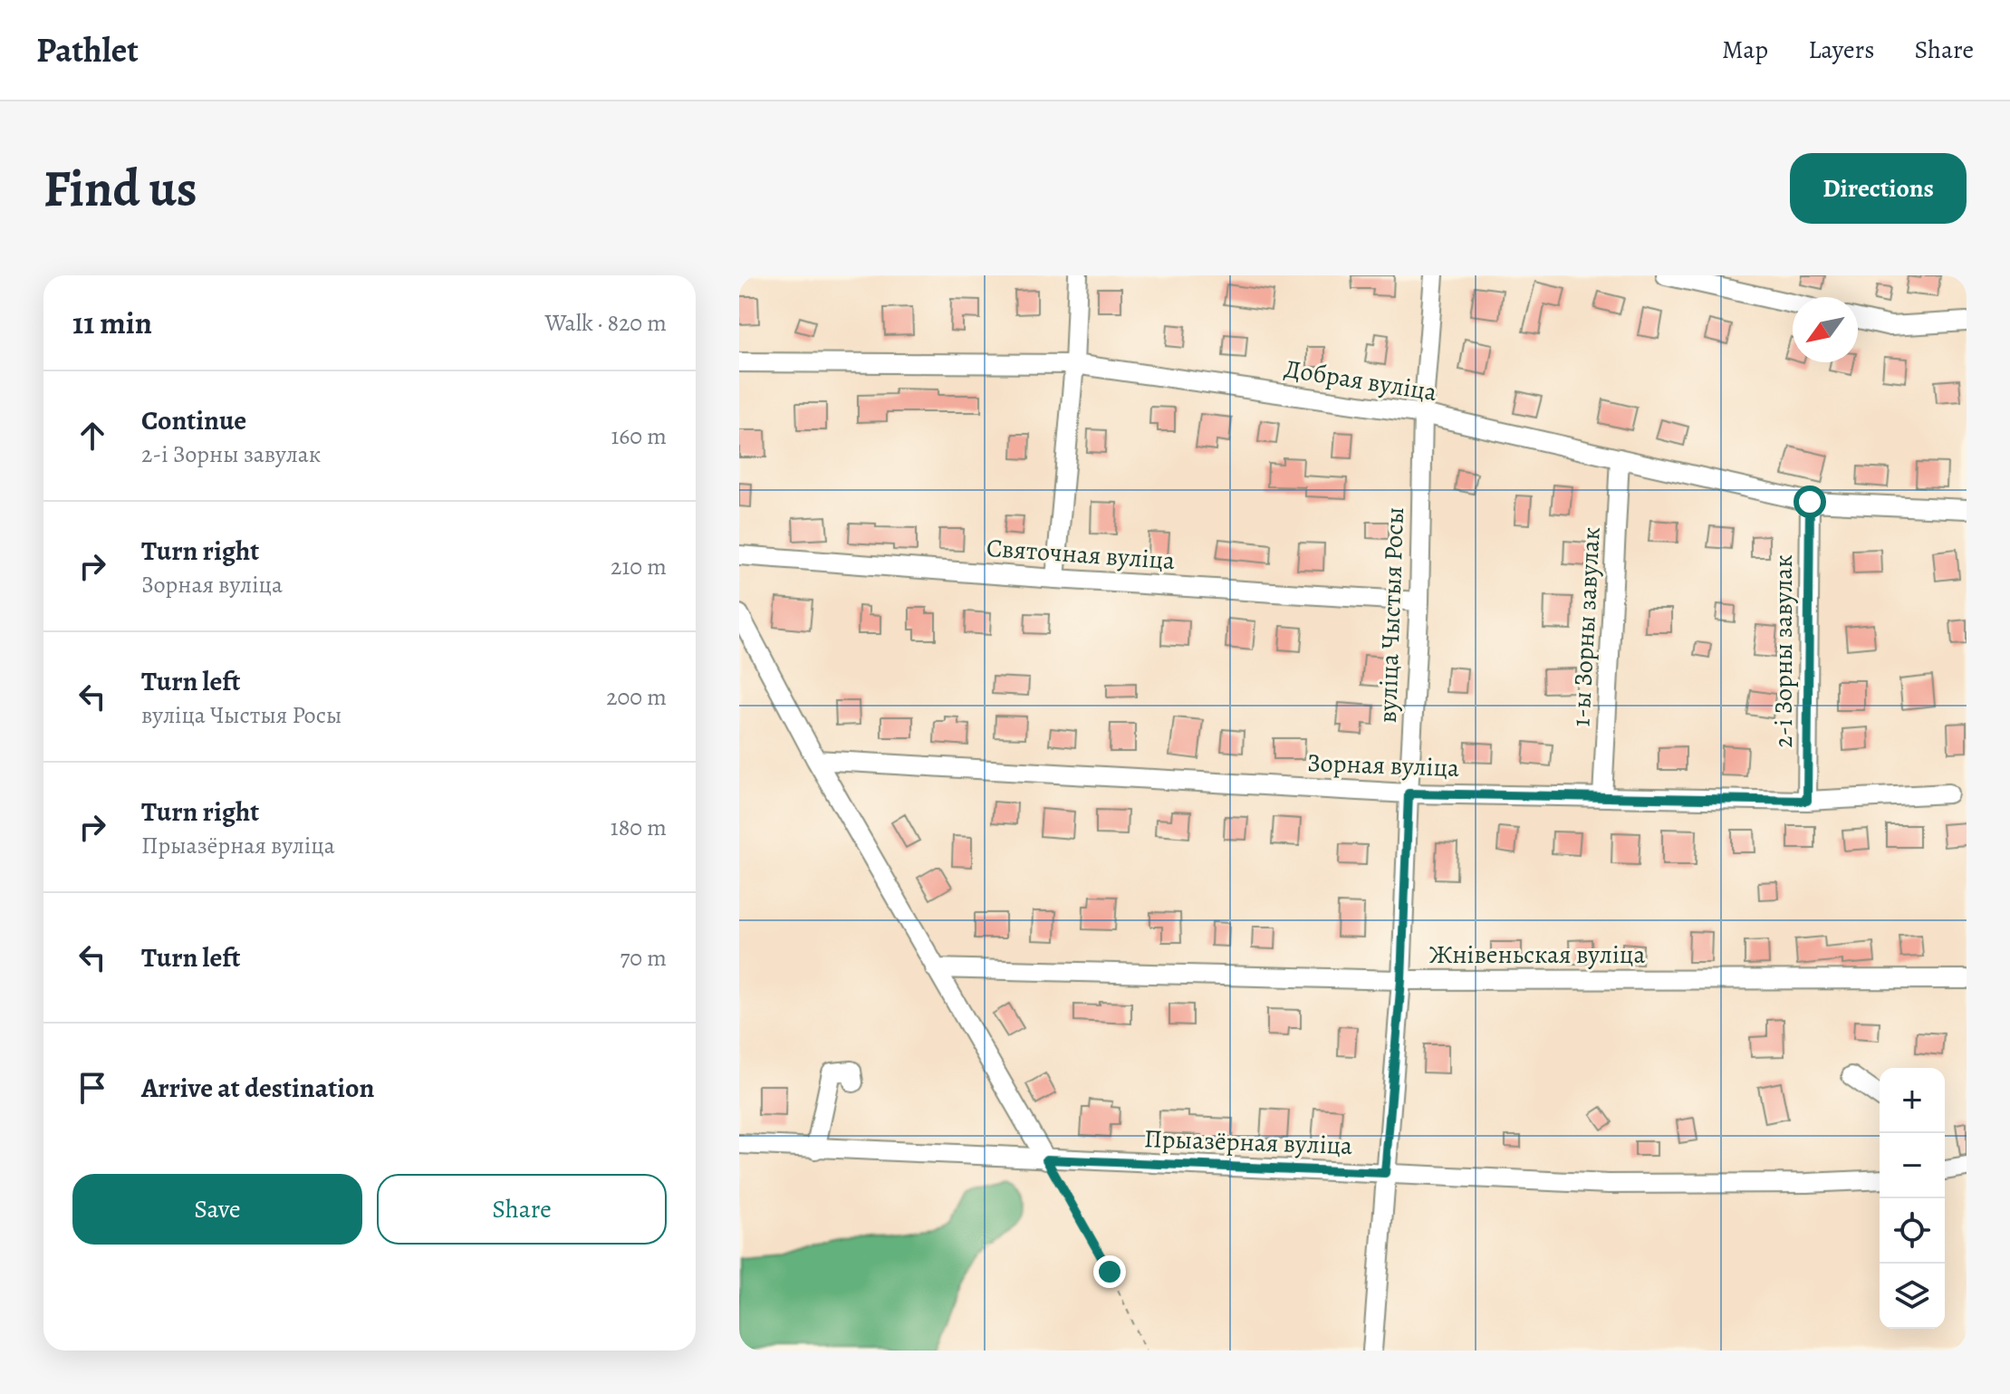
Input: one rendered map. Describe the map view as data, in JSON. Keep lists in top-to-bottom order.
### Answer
{
  "streets": {
    "street": [
      "Добрая вуліца",
      "Святочная вуліца",
      "вуліца Чыстыя Росы",
      "1-ы Зорны завулак",
      "2-і Зорны завулак",
      "Зорная вуліца",
      "Жнівеньская вуліца",
      "Прыазёрная вуліца"
    ]
  },
  "crossings": [
    ["Добрая вуліца", "вуліца Чыстыя Росы"],
    ["Добрая вуліца", "1-ы Зорны завулак"],
    ["Добрая вуліца", "2-і Зорны завулак"],
    ["Святочная вуліца", "вуліца Чыстыя Росы"],
    ["вуліца Чыстыя Росы", "Зорная вуліца"],
    ["вуліца Чыстыя Росы", "Жнівеньская вуліца"],
    ["вуліца Чыстыя Росы", "Прыазёрная вуліца"],
    ["1-ы Зорны завулак", "Зорная вуліца"],
    ["2-і Зорны завулак", "Зорная вуліца"]
  ],
  "north": "bottom left",
  "page": {
    "header": "Pathlet",
    "nav": ["Map", "Layers", "Share"],
    "buttons": [
      "Directions",
      ["Save", "Share"]
    ],
    "title": "Find us",
    "heading": ["11 min", "Walk · 820 m"],
    "list": [
      ["Continue", "2-і Зорны завулак", "160 m"],
      ["Turn right", "Зорная вуліца", "210 m"],
      ["Turn left", "вуліца Чыстыя Росы", "200 m"],
      ["Turn right", "Прыазёрная вуліца", "180 m"],
      ["Turn left", "70 m"],
      "Arrive at destination"
    ],
    "map_buttons": ["+", "−"]
  }
}
